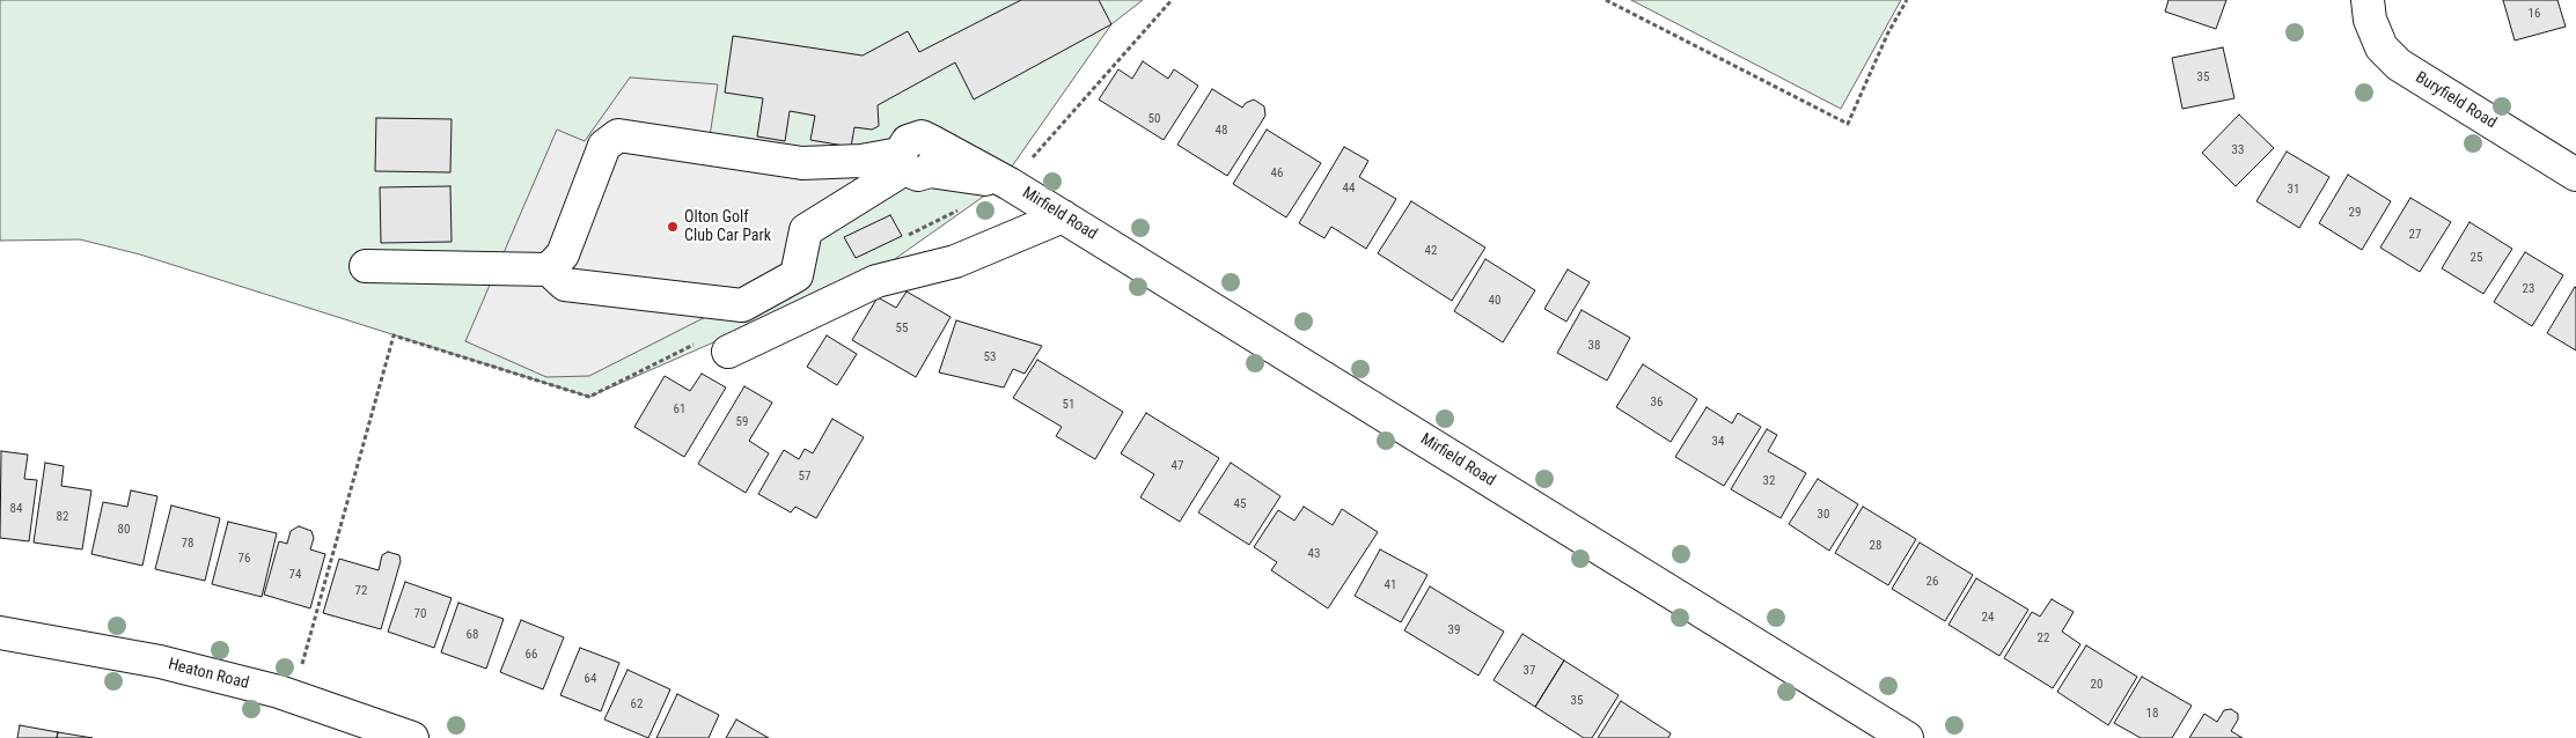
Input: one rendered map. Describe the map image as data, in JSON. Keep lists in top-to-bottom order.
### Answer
{
  "streets": {
    "street": ["Buryfield Road", "Mirfield Road", "Heaton Road"]
  },
  "places": ["Olton Golf Club Car Park"],
  "house_numbers": [
    "16",
    "35",
    "50",
    "48",
    "33",
    "46",
    "44",
    "31",
    "29",
    "27",
    "42",
    "25",
    "23",
    "40",
    "55",
    "38",
    "53",
    "36",
    "51",
    "61",
    "59",
    "34",
    "47",
    "57",
    "32",
    "45",
    "84",
    "30",
    "82",
    "80",
    "78",
    "28",
    "43",
    "76",
    "74",
    "26",
    "41",
    "72",
    "70",
    "24",
    "39",
    "68",
    "22",
    "66",
    "37",
    "64",
    "20",
    "35",
    "62",
    "18"
  ]
}
